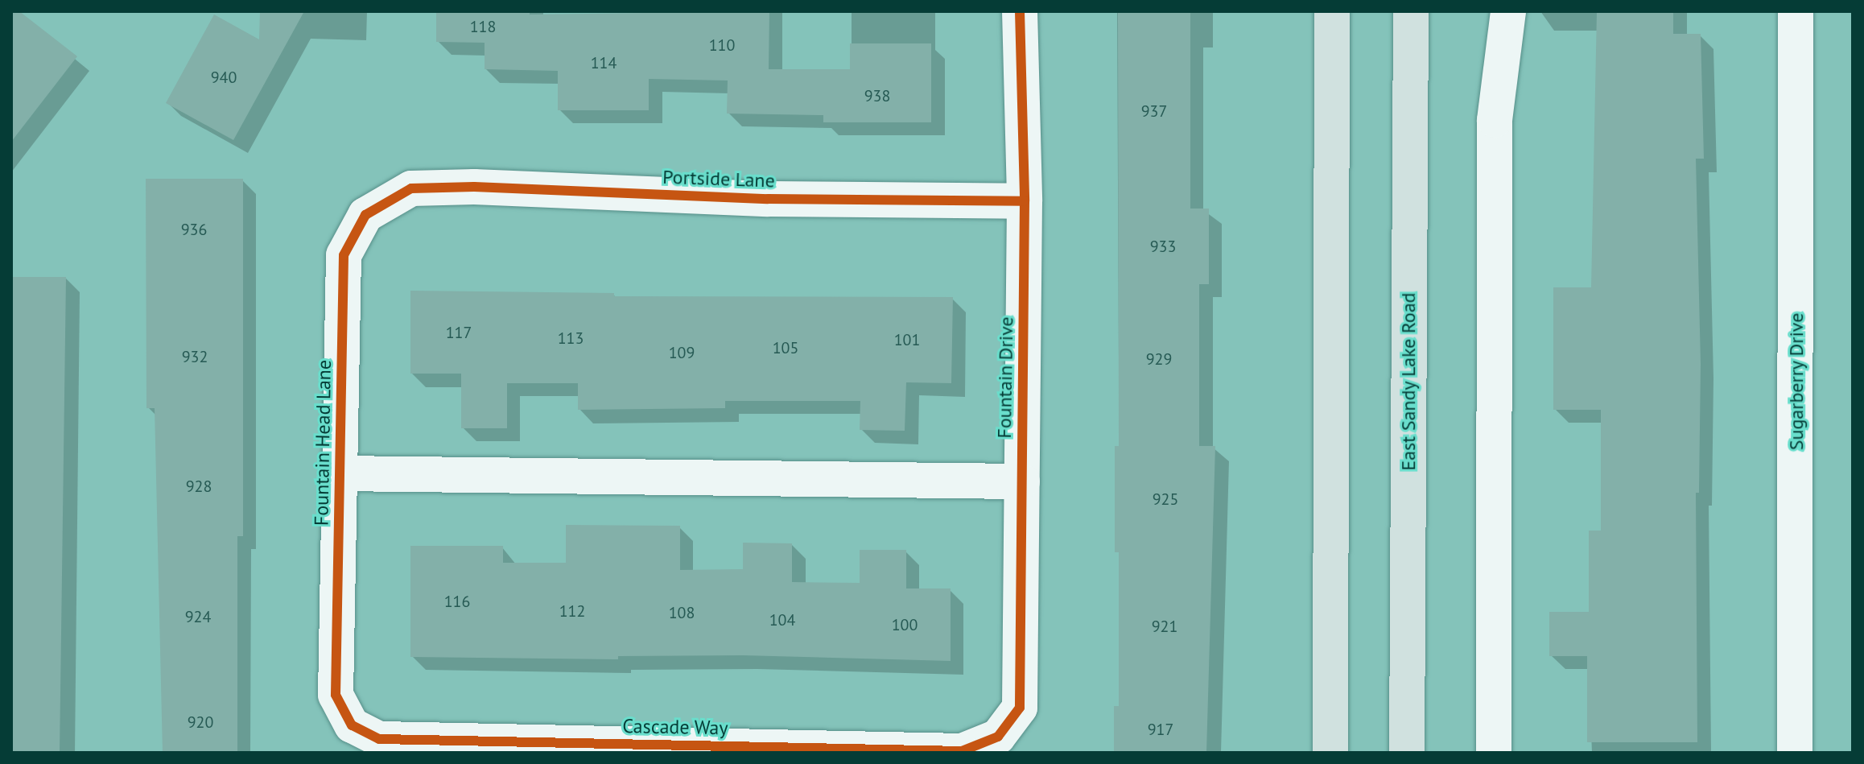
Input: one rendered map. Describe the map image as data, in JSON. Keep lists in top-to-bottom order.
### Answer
{
  "streets": {
    "main road": ["East Sandy Lake Road"],
    "street": [
      "Portside Lane",
      "Fountain Drive",
      "Sugarberry Drive",
      "Fountain Head Lane",
      "Cascade Way"
    ]
  },
  "crossings": [
    ["Portside Lane", "Fountain Drive"],
    ["Portside Lane", "Fountain Head Lane"],
    ["Fountain Drive", "Cascade Way"],
    ["Fountain Head Lane", "Cascade Way"]
  ],
  "house_numbers": [
    "118",
    "110",
    "114",
    "940",
    "938",
    "937",
    "936",
    "933",
    "117",
    "113",
    "101",
    "105",
    "109",
    "932",
    "929",
    "928",
    "925",
    "116",
    "112",
    "108",
    "924",
    "104",
    "100",
    "921",
    "920",
    "917"
  ]
}
